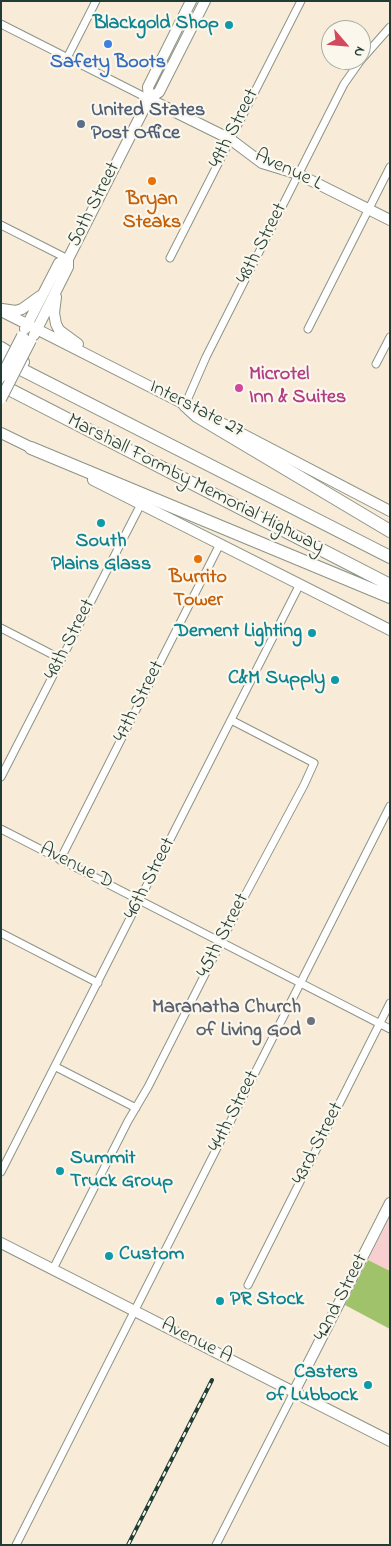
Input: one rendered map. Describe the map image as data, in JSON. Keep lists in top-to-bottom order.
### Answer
{
  "streets": {
    "highway": ["Marshall Formby Memorial Highway"],
    "main road": [
      "Avenue L",
      "50th Street",
      "Interstate 27",
      "42nd Street",
      "Avenue A"
    ],
    "street": [
      "49th Street",
      "48th Street",
      "47th Street",
      "Avenue D",
      "46th Street",
      "45th Street",
      "44th Street",
      "43rd Street"
    ]
  },
  "crossings": [
    ["49th Street", "Avenue L"],
    ["Avenue L", "50th Street"],
    ["Avenue L", "48th Street"],
    ["50th Street", "Interstate 27"],
    ["48th Street", "Interstate 27"],
    ["47th Street", "Avenue D"],
    ["Avenue D", "46th Street"],
    ["Avenue D", "45th Street"],
    ["Avenue D", "44th Street"],
    ["Avenue D", "43rd Street"],
    ["46th Street", "45th Street"],
    ["45th Street", "Avenue A"],
    ["44th Street", "Avenue A"],
    ["42nd Street", "Avenue A"]
  ],
  "places": [
    "Blackgold Shop",
    "Safety Boots",
    "United States Post Office",
    "Bryan Steaks",
    "Microtel Inn & Suites",
    "South Plains Glass",
    "Burrito Tower",
    "Dement Lighting",
    "C&M Supply",
    "Maranatha Church of Living God",
    "Summit Truck Group",
    "Custom",
    "PR Stock",
    "Casters of Lubbock"
  ],
  "north": "bottom right"
}
